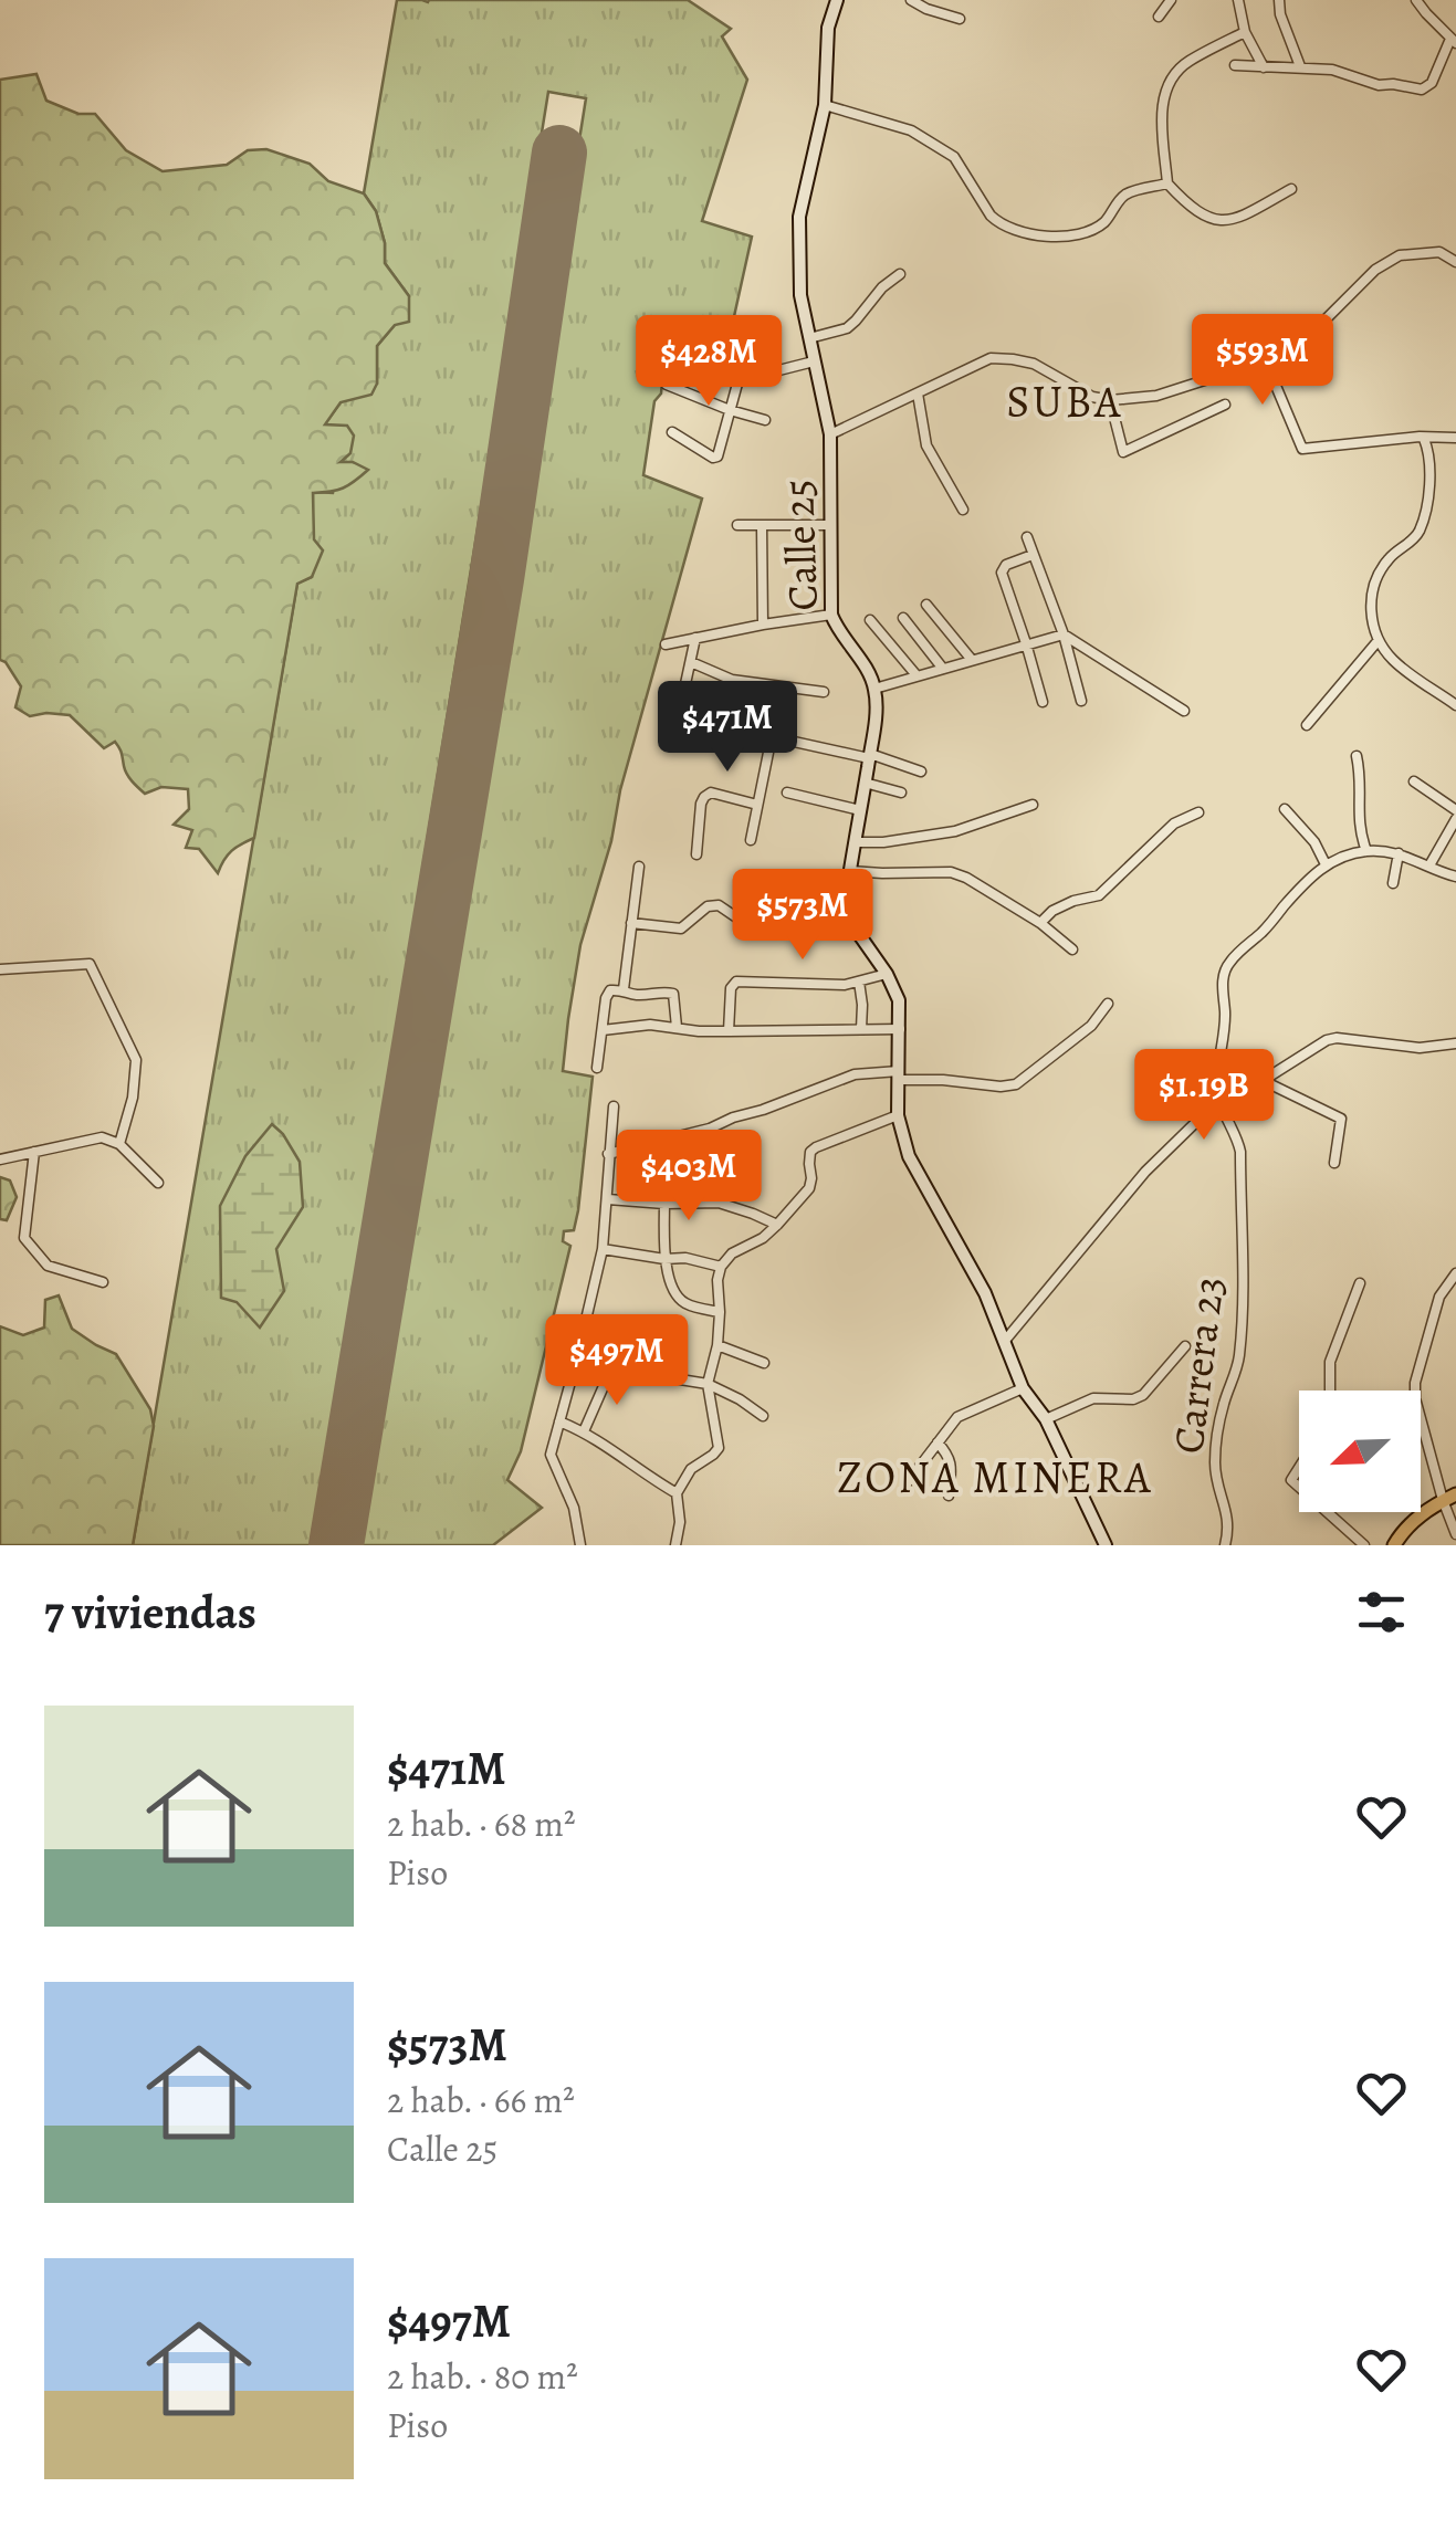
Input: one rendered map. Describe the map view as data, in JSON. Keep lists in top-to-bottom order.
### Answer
{
  "streets": {
    "street": ["Calle 25", "Carrera 23"]
  },
  "districts": ["SUBA", "ZONA MINERA"],
  "north": "bottom left",
  "page": {
    "price": [
      "$593M",
      "$428M",
      "$471M",
      "$573M",
      "$1.19B",
      "$403M",
      "$497M"
    ],
    "heading": "7 viviendas",
    "list": [
      {
        "name": "$471M",
        "note": "2 hab. · 68 m² · Piso"
      },
      {
        "name": "$573M",
        "note": "2 hab. · 66 m² · Calle 25"
      },
      {
        "name": "$497M",
        "note": "2 hab. · 80 m² · Piso"
      }
    ]
  }
}
